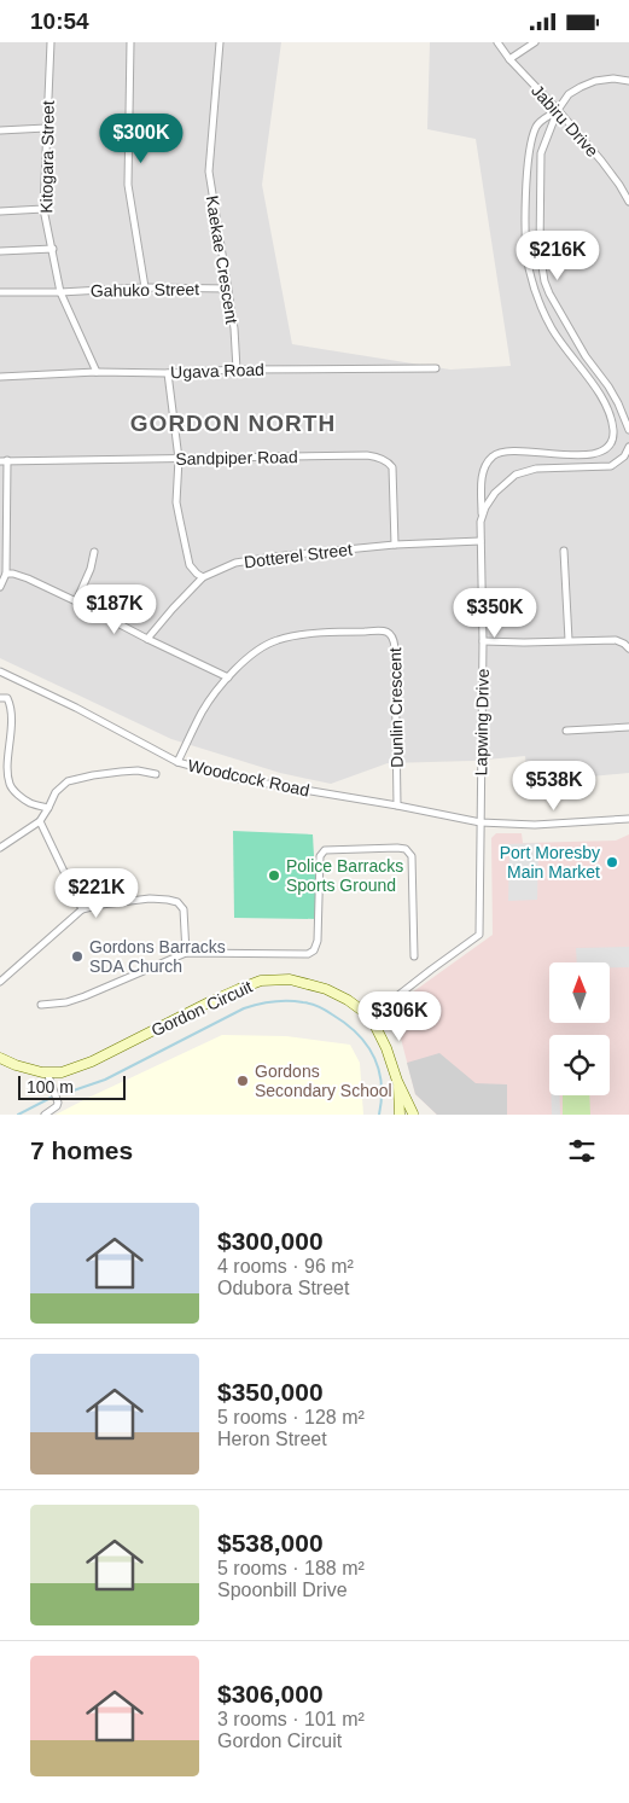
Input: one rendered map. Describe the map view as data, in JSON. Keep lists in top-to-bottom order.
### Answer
{
  "streets": {
    "main road": ["Gordon Circuit"],
    "street": [
      "Jabiru Drive",
      "Kitogara Street",
      "Kaekae Crescent",
      "Gahuko Street",
      "Ugava Road",
      "Sandpiper Road",
      "Dotterel Street",
      "Dunlin Crescent",
      "Lapwing Drive",
      "Woodcock Road"
    ]
  },
  "crossings": [
    ["Kitogara Street", "Gahuko Street"],
    ["Kitogara Street", "Ugava Road"],
    ["Kaekae Crescent", "Gahuko Street"],
    ["Kaekae Crescent", "Ugava Road"],
    ["Sandpiper Road", "Dotterel Street"],
    ["Dotterel Street", "Lapwing Drive"],
    ["Dunlin Crescent", "Woodcock Road"],
    ["Lapwing Drive", "Woodcock Road"],
    ["Lapwing Drive", "Gordon Circuit"]
  ],
  "districts": ["GORDON NORTH"],
  "places": [
    "Port Moresby Main Market",
    "Police Barracks Sports Ground",
    "Gordons Barracks SDA Church",
    "Gordons Secondary School"
  ],
  "scale_bar": "100 m",
  "north": "top",
  "page": {
    "status": "10:54",
    "price": [
      "$300K",
      "$216K",
      "$187K",
      "$350K",
      "$538K",
      "$221K",
      "$306K"
    ],
    "scale": "100 m",
    "heading": "7 homes",
    "list": [
      {
        "name": "$300,000",
        "note": "4 rooms · 96 m² · Odubora Street"
      },
      {
        "name": "$350,000",
        "note": "5 rooms · 128 m² · Heron Street"
      },
      {
        "name": "$538,000",
        "note": "5 rooms · 188 m² · Spoonbill Drive"
      },
      {
        "name": "$306,000",
        "note": "3 rooms · 101 m² · Gordon Circuit"
      }
    ]
  }
}
